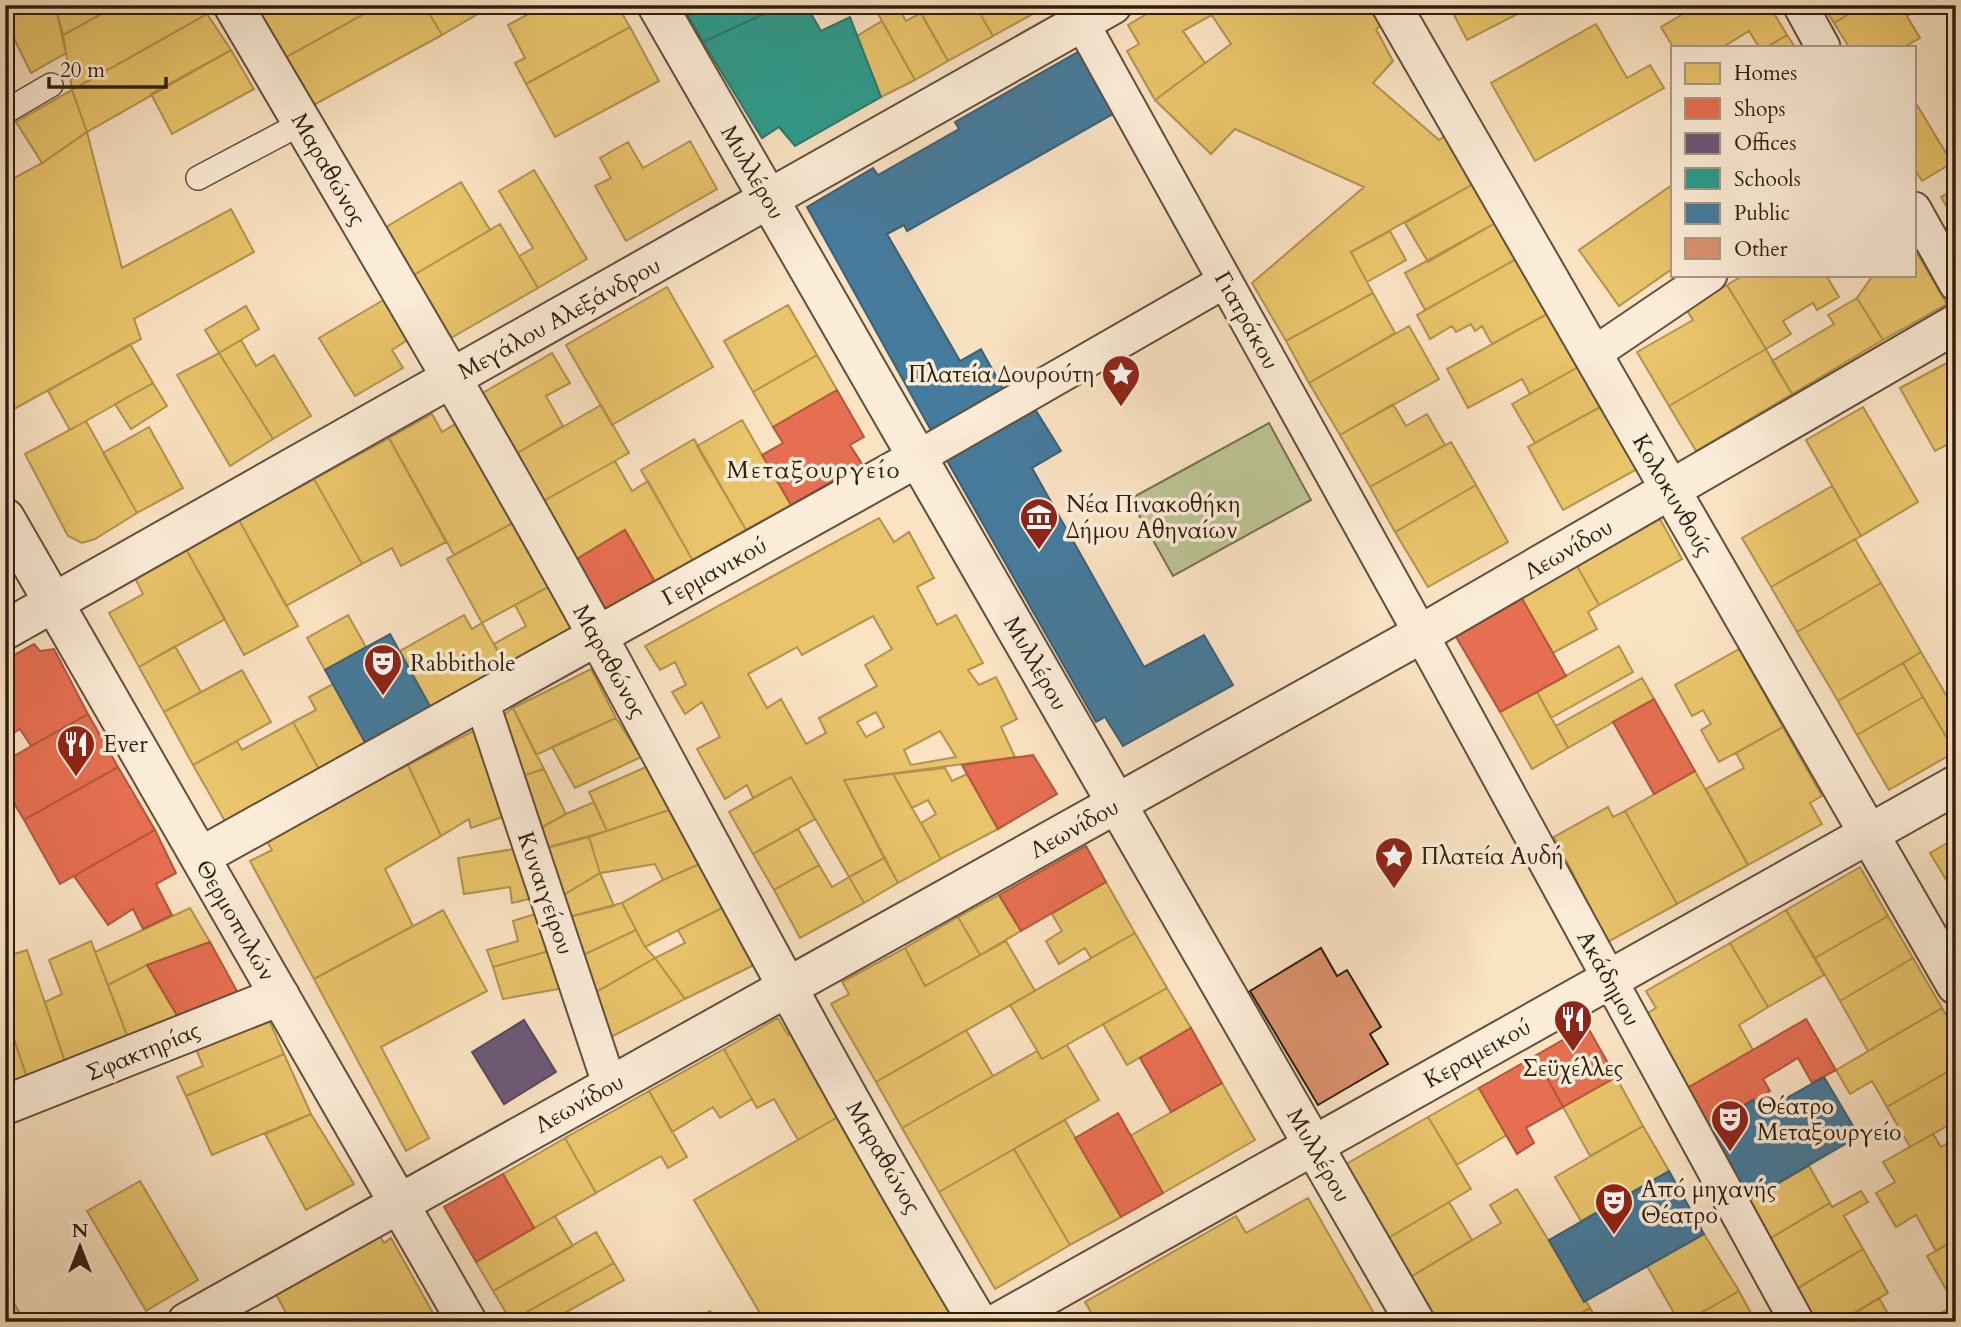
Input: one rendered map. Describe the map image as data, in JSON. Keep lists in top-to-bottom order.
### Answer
{
  "streets": {
    "street": [
      "Μαραθώνος",
      "Μυλλέρου",
      "Μεγάλου Αλεξάνδρου",
      "Γιατράκου",
      "Κολοκυνθούς",
      "Λεωνίδου",
      "Γερμανικού",
      "Κυναιγείρου",
      "Θερμοπυλών",
      "Ακάδημου",
      "Σφακτηρίας",
      "Κεραμεικού"
    ]
  },
  "crossings": [
    ["Μαραθώνος", "Μεγάλου Αλεξάνδρου"],
    ["Μαραθώνος", "Λεωνίδου"],
    ["Μαραθώνος", "Γερμανικού"],
    ["Μυλλέρου", "Μεγάλου Αλεξάνδρου"],
    ["Μυλλέρου", "Λεωνίδου"],
    ["Μυλλέρου", "Γερμανικού"],
    ["Μυλλέρου", "Κεραμεικού"],
    ["Μεγάλου Αλεξάνδρου", "Γιατράκου"],
    ["Μεγάλου Αλεξάνδρου", "Θερμοπυλών"],
    ["Γιατράκου", "Λεωνίδου"],
    ["Γιατράκου", "Γερμανικού"],
    ["Γιατράκου", "Ακάδημου"],
    ["Κολοκυνθούς", "Λεωνίδου"],
    ["Κολοκυνθούς", "Κεραμεικού"],
    ["Λεωνίδου", "Κυναιγείρου"],
    ["Λεωνίδου", "Θερμοπυλών"],
    ["Λεωνίδου", "Ακάδημου"],
    ["Γερμανικού", "Κυναιγείρου"],
    ["Γερμανικού", "Θερμοπυλών"],
    ["Θερμοπυλών", "Σφακτηρίας"],
    ["Ακάδημου", "Κεραμεικού"]
  ],
  "districts": ["Μεταξουργείο"],
  "places": {
    "place": ["Πλατεία Δουρούτη", "Πλατεία Αυδή"],
    "museum": ["Νέα Πινακοθήκη Δήμου Αθηναίων"],
    "theatre": ["Rabbithole", "Θέατρο Μεταξουργείο", "Από μηχανής Θέατρο"],
    "restaurant": ["Ever", "Σεϋχέλλες"]
  },
  "legend": [
    "Homes",
    "Shops",
    "Offices",
    "Schools",
    "Public",
    "Other"
  ],
  "scale_bar": "20 m",
  "north": "top"
}
